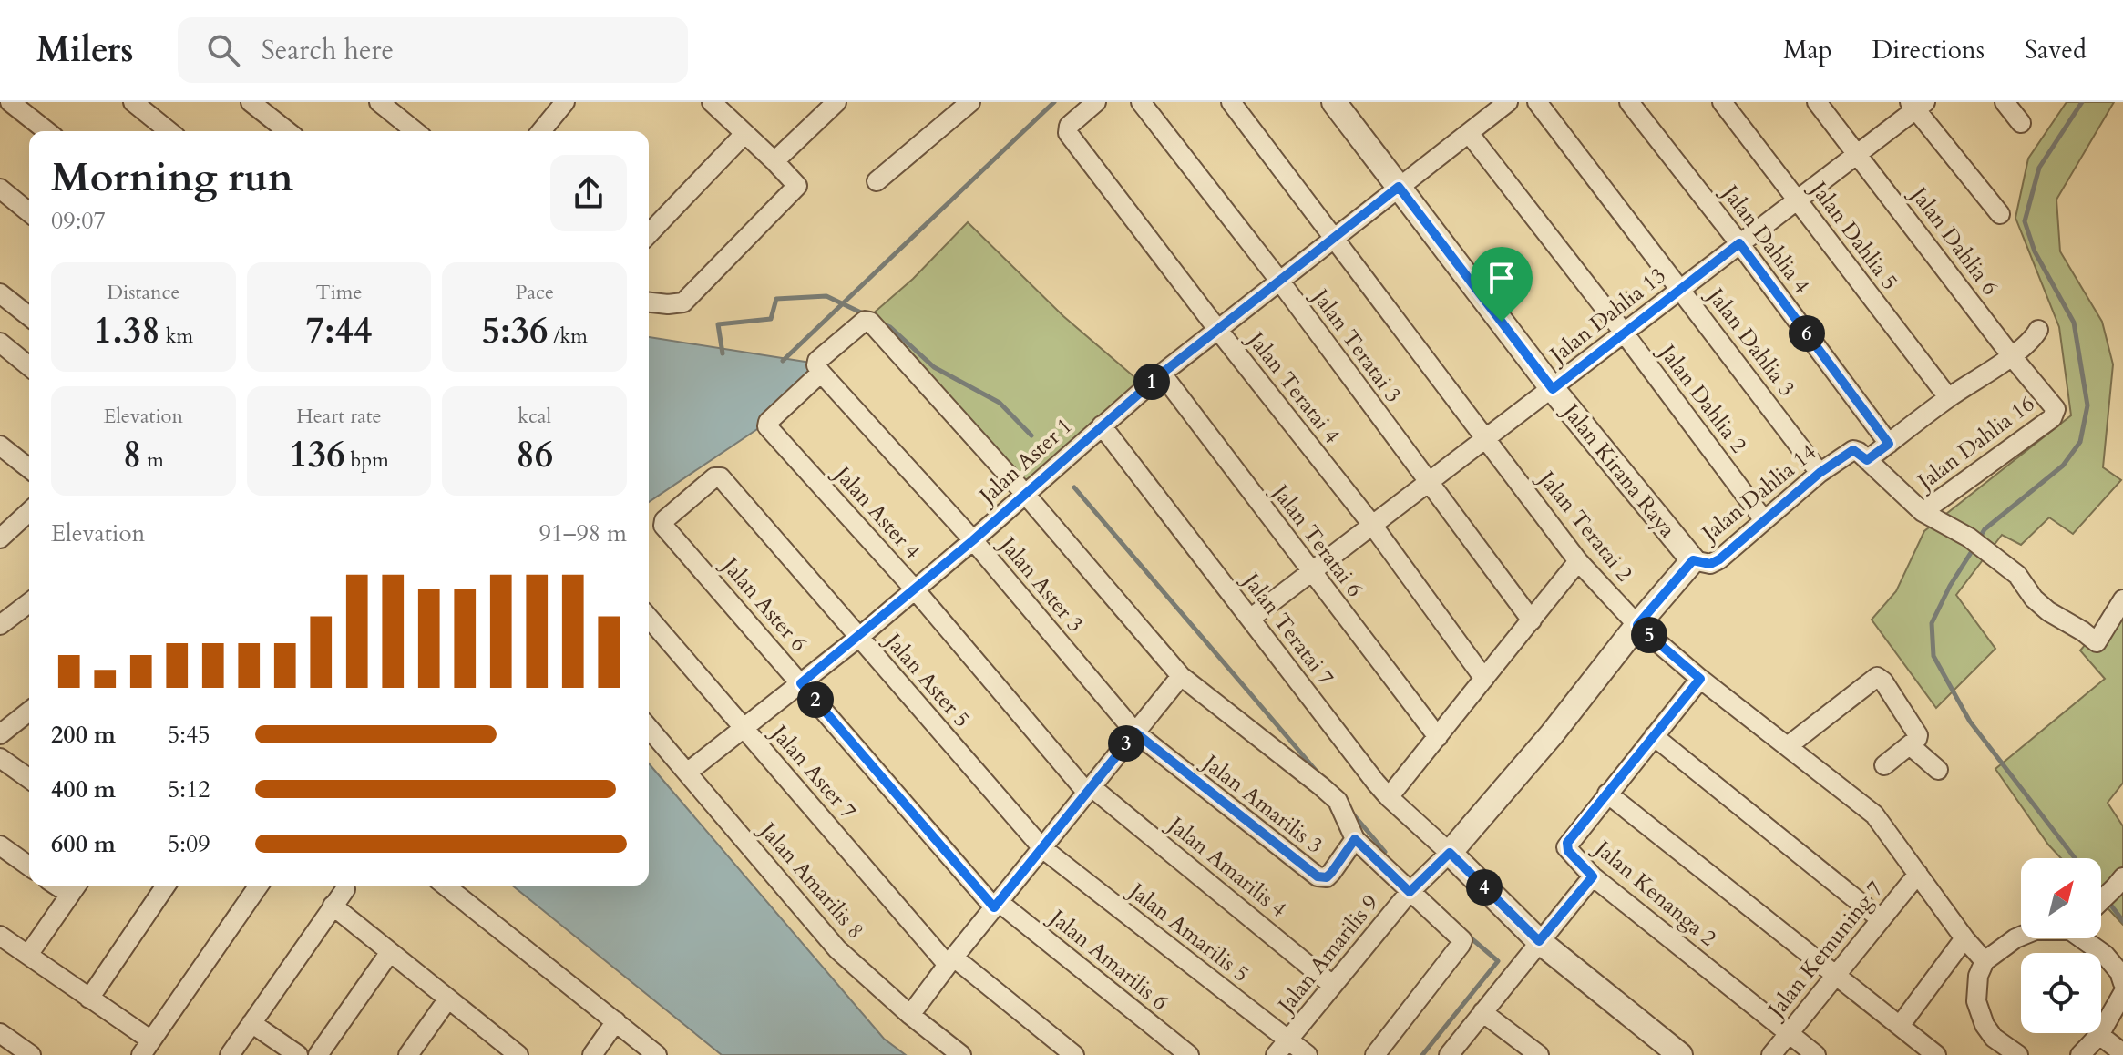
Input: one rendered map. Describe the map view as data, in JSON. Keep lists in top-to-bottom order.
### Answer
{
  "streets": {
    "street": [
      "Jalan Dahlia 5",
      "Jalan Dahlia 4",
      "Jalan Dahlia 6",
      "Jalan Dahlia 13",
      "Jalan Dahlia 3",
      "Jalan Teratai 3",
      "Jalan Teratai 4",
      "Jalan Dahlia 2",
      "Jalan Dahlia 16",
      "Jalan Aster 1",
      "Jalan Kirana Raya",
      "Jalan Dahlia 14",
      "Jalan Aster 4",
      "Jalan Teratai 2",
      "Jalan Teratai 6",
      "Jalan Aster 3",
      "Jalan Aster 6",
      "Jalan Teratai 7",
      "Jalan Aster 5",
      "Jalan Aster 7",
      "Jalan Amarilis 3",
      "Jalan Amarilis 4",
      "Jalan Amarilis 8",
      "Jalan Kenanga 2",
      "Jalan Amarilis 5",
      "Jalan Kemuning 7",
      "Jalan Amarilis 9",
      "Jalan Amarilis 6"
    ]
  },
  "crossings": [
    ["Jalan Dahlia 5", "Jalan Dahlia 13"],
    ["Jalan Dahlia 5", "Jalan Dahlia 14"],
    ["Jalan Dahlia 4", "Jalan Dahlia 13"],
    ["Jalan Dahlia 4", "Jalan Dahlia 14"],
    ["Jalan Dahlia 6", "Jalan Dahlia 13"],
    ["Jalan Dahlia 6", "Jalan Dahlia 16"],
    ["Jalan Dahlia 6", "Jalan Dahlia 14"],
    ["Jalan Dahlia 13", "Jalan Dahlia 3"],
    ["Jalan Dahlia 13", "Jalan Teratai 3"],
    ["Jalan Dahlia 13", "Jalan Teratai 4"],
    ["Jalan Dahlia 13", "Jalan Dahlia 2"],
    ["Jalan Dahlia 13", "Jalan Kirana Raya"],
    ["Jalan Dahlia 13", "Jalan Teratai 2"],
    ["Jalan Dahlia 13", "Jalan Teratai 6"],
    ["Jalan Dahlia 13", "Jalan Teratai 7"],
    ["Jalan Dahlia 3", "Jalan Dahlia 14"],
    ["Jalan Teratai 3", "Jalan Aster 1"],
    ["Jalan Teratai 4", "Jalan Aster 1"],
    ["Jalan Dahlia 2", "Jalan Aster 1"],
    ["Jalan Dahlia 2", "Jalan Dahlia 14"],
    ["Jalan Aster 1", "Jalan Kirana Raya"],
    ["Jalan Aster 1", "Jalan Aster 4"],
    ["Jalan Aster 1", "Jalan Teratai 2"],
    ["Jalan Aster 1", "Jalan Teratai 6"],
    ["Jalan Aster 1", "Jalan Aster 3"],
    ["Jalan Aster 1", "Jalan Aster 6"],
    ["Jalan Aster 1", "Jalan Teratai 7"],
    ["Jalan Aster 1", "Jalan Aster 5"],
    ["Jalan Aster 1", "Jalan Aster 7"],
    ["Jalan Aster 1", "Jalan Amarilis 8"],
    ["Jalan Kirana Raya", "Jalan Dahlia 14"],
    ["Jalan Aster 4", "Jalan Aster 3"],
    ["Jalan Aster 4", "Jalan Amarilis 4"],
    ["Jalan Teratai 2", "Jalan Kenanga 2"],
    ["Jalan Teratai 2", "Jalan Kemuning 7"],
    ["Jalan Aster 3", "Jalan Amarilis 3"],
    ["Jalan Aster 6", "Jalan Aster 5"],
    ["Jalan Aster 6", "Jalan Amarilis 6"],
    ["Jalan Teratai 7", "Jalan Amarilis 9"],
    ["Jalan Aster 5", "Jalan Amarilis 5"],
    ["Jalan Amarilis 4", "Jalan Amarilis 9"],
    ["Jalan Kenanga 2", "Jalan Kemuning 7"],
    ["Jalan Amarilis 5", "Jalan Amarilis 9"]
  ],
  "north": "top right",
  "page": {
    "header": "Milers",
    "search": "Search here",
    "nav": ["Map", "Directions", "Saved"],
    "heading": ["Morning run", "09:07"],
    "stats": [
      ["Distance", "1.38 km"],
      ["Time", "7:44"],
      ["Pace", "5:36 /km"],
      ["Elevation", "8 m"],
      ["Heart rate", "136 bpm"],
      ["kcal", "86"]
    ],
    "pins": [
      "6",
      "1",
      "5",
      "2",
      "3",
      "4"
    ],
    "chart": ["Elevation", "91–98 m"],
    "list": [
      {
        "name": "200 m",
        "note": "5:45"
      },
      {
        "name": "400 m",
        "note": "5:12"
      },
      {
        "name": "600 m",
        "note": "5:09"
      }
    ]
  }
}
